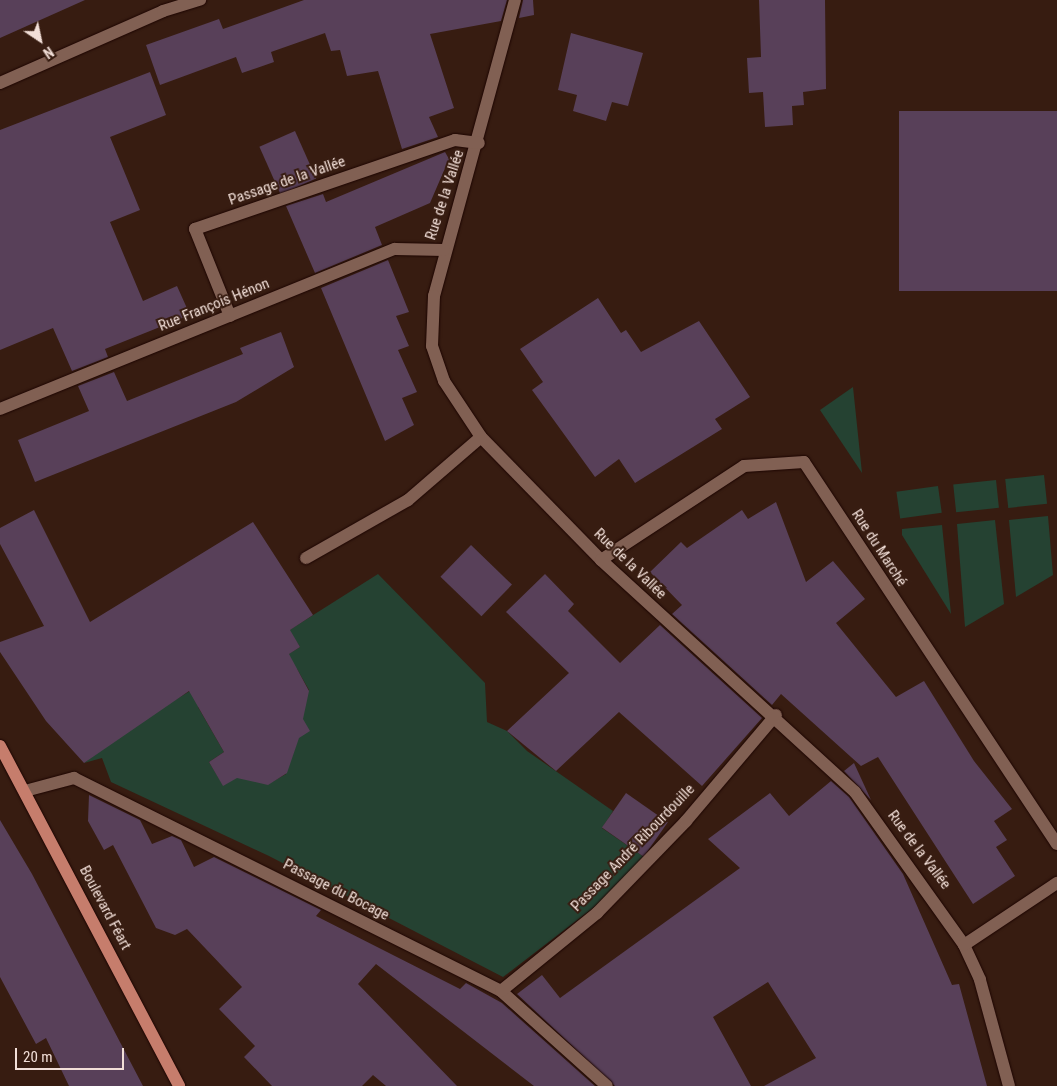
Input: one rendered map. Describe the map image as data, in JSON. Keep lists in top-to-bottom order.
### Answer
{
  "streets": {
    "main road": ["Boulevard Féart"],
    "street": [
      "Passage de la Vallée",
      "Rue de la Vallée",
      "Rue François Hénon",
      "Rue du Marché",
      "Passage André Ribourdouille",
      "Passage du Bocage"
    ]
  },
  "crossings": [
    ["Passage de la Vallée", "Rue de la Vallée"],
    ["Passage de la Vallée", "Rue François Hénon"],
    ["Rue de la Vallée", "Rue François Hénon"],
    ["Rue de la Vallée", "Rue du Marché"],
    ["Rue de la Vallée", "Passage André Ribourdouille"],
    ["Passage André Ribourdouille", "Passage du Bocage"],
    ["Passage du Bocage", "Boulevard Féart"]
  ],
  "scale_bar": "20 m",
  "north": "bottom right"
}
